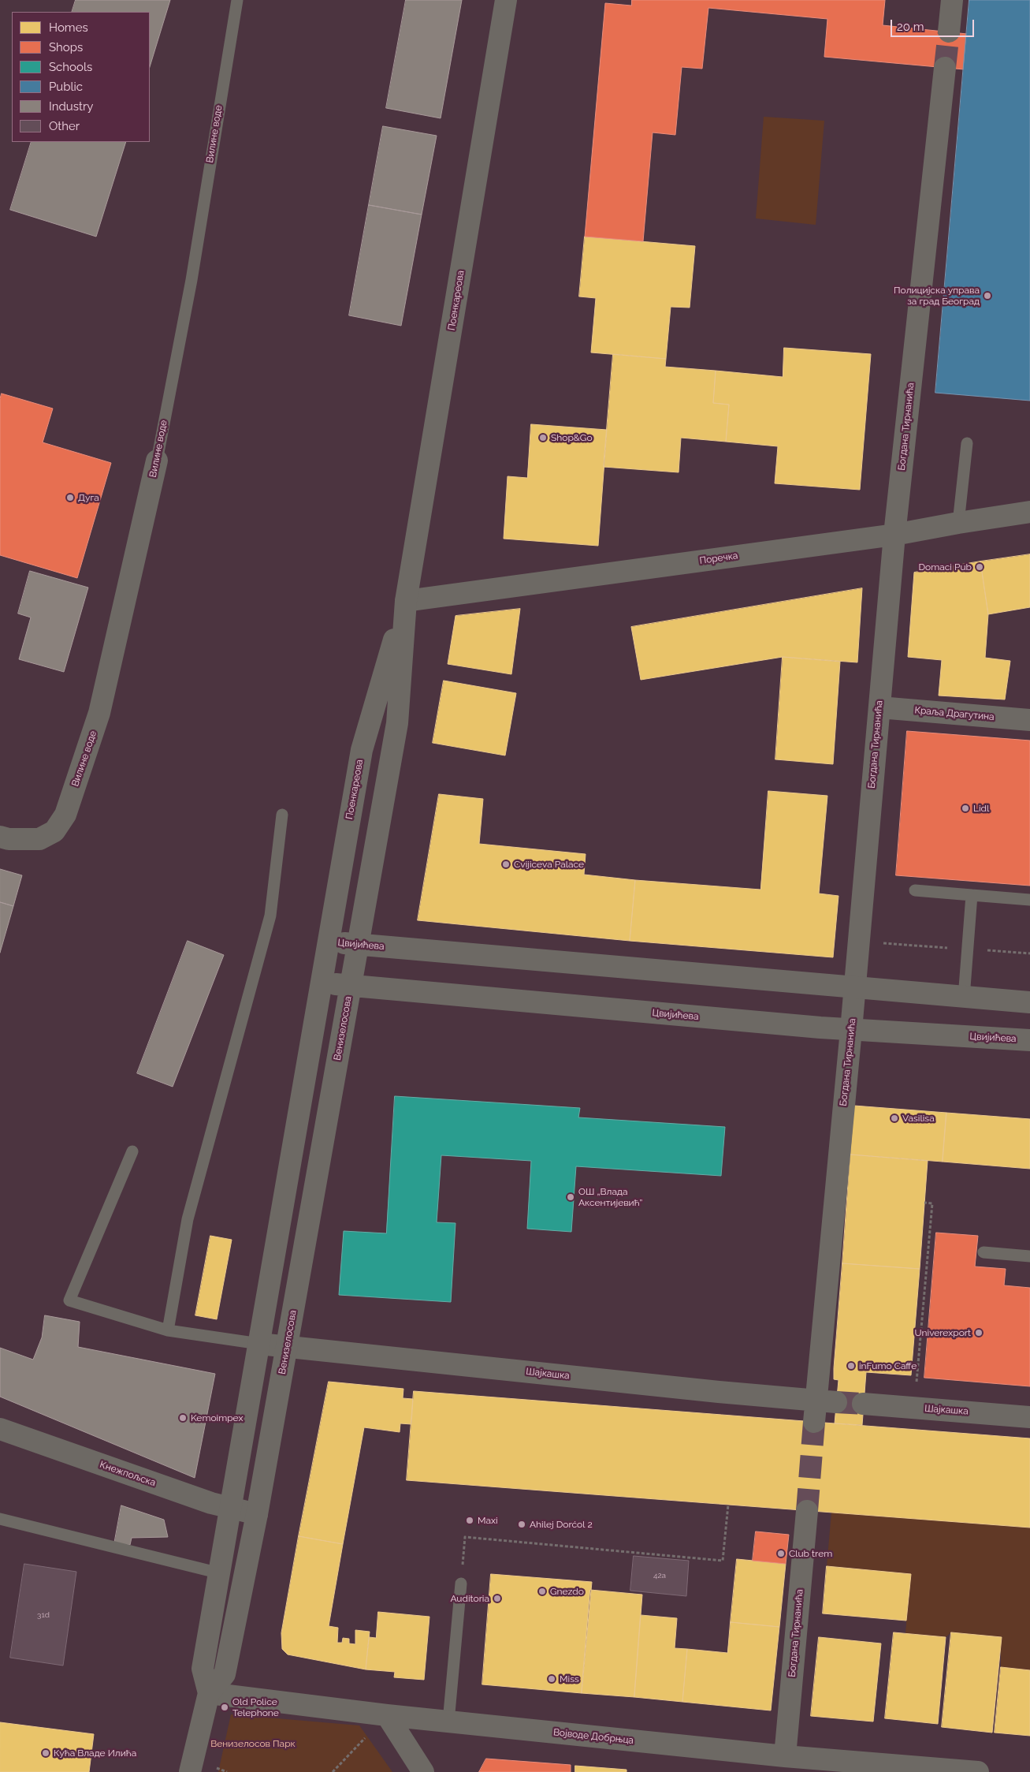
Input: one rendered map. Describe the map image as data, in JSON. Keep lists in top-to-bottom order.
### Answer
{
  "streets": {
    "street": [
      "Вилине воде",
      "Поенкареова",
      "Богдана Тирнанића",
      "Поречка",
      "Краља Драгутина",
      "Цвијићева",
      "Венизелосова",
      "Шајкашка",
      "Кнежпољска",
      "Војводе Добрњца"
    ]
  },
  "crossings": [
    ["Поенкареова", "Поречка"],
    ["Поенкареова", "Цвијићева"],
    ["Поенкареова", "Венизелосова"],
    ["Богдана Тирнанића", "Поречка"],
    ["Богдана Тирнанића", "Краља Драгутина"],
    ["Богдана Тирнанића", "Цвијићева"],
    ["Богдана Тирнанића", "Шајкашка"],
    ["Богдана Тирнанића", "Војводе Добрњца"],
    ["Цвијићева", "Венизелосова"],
    ["Венизелосова", "Шајкашка"],
    ["Венизелосова", "Кнежпољска"],
    ["Венизелосова", "Војводе Добрњца"]
  ],
  "parks": ["Венизелосов Парк"],
  "places": [
    "Полицијска управа за град Београд",
    "Shop&Go",
    "Дуга",
    "Domaci Pub",
    "Lidl",
    "Cvijiceva Palace",
    "Vasilisa",
    "ОШ „Влада Аксентијевић”",
    "Univerexport",
    "inFumo Caffe",
    "Kemoimpex",
    "Maxi",
    "Ahilej Dorćol 2",
    "Club trem",
    "Gnezdo",
    "Auditoria",
    "Miss",
    "Old Police Telephone",
    "Кућа Владе Илића"
  ],
  "house_numbers": ["42a", "31d"],
  "legend": [
    "Homes",
    "Shops",
    "Schools",
    "Public",
    "Industry",
    "Other"
  ],
  "scale_bar": "20 m"
}
